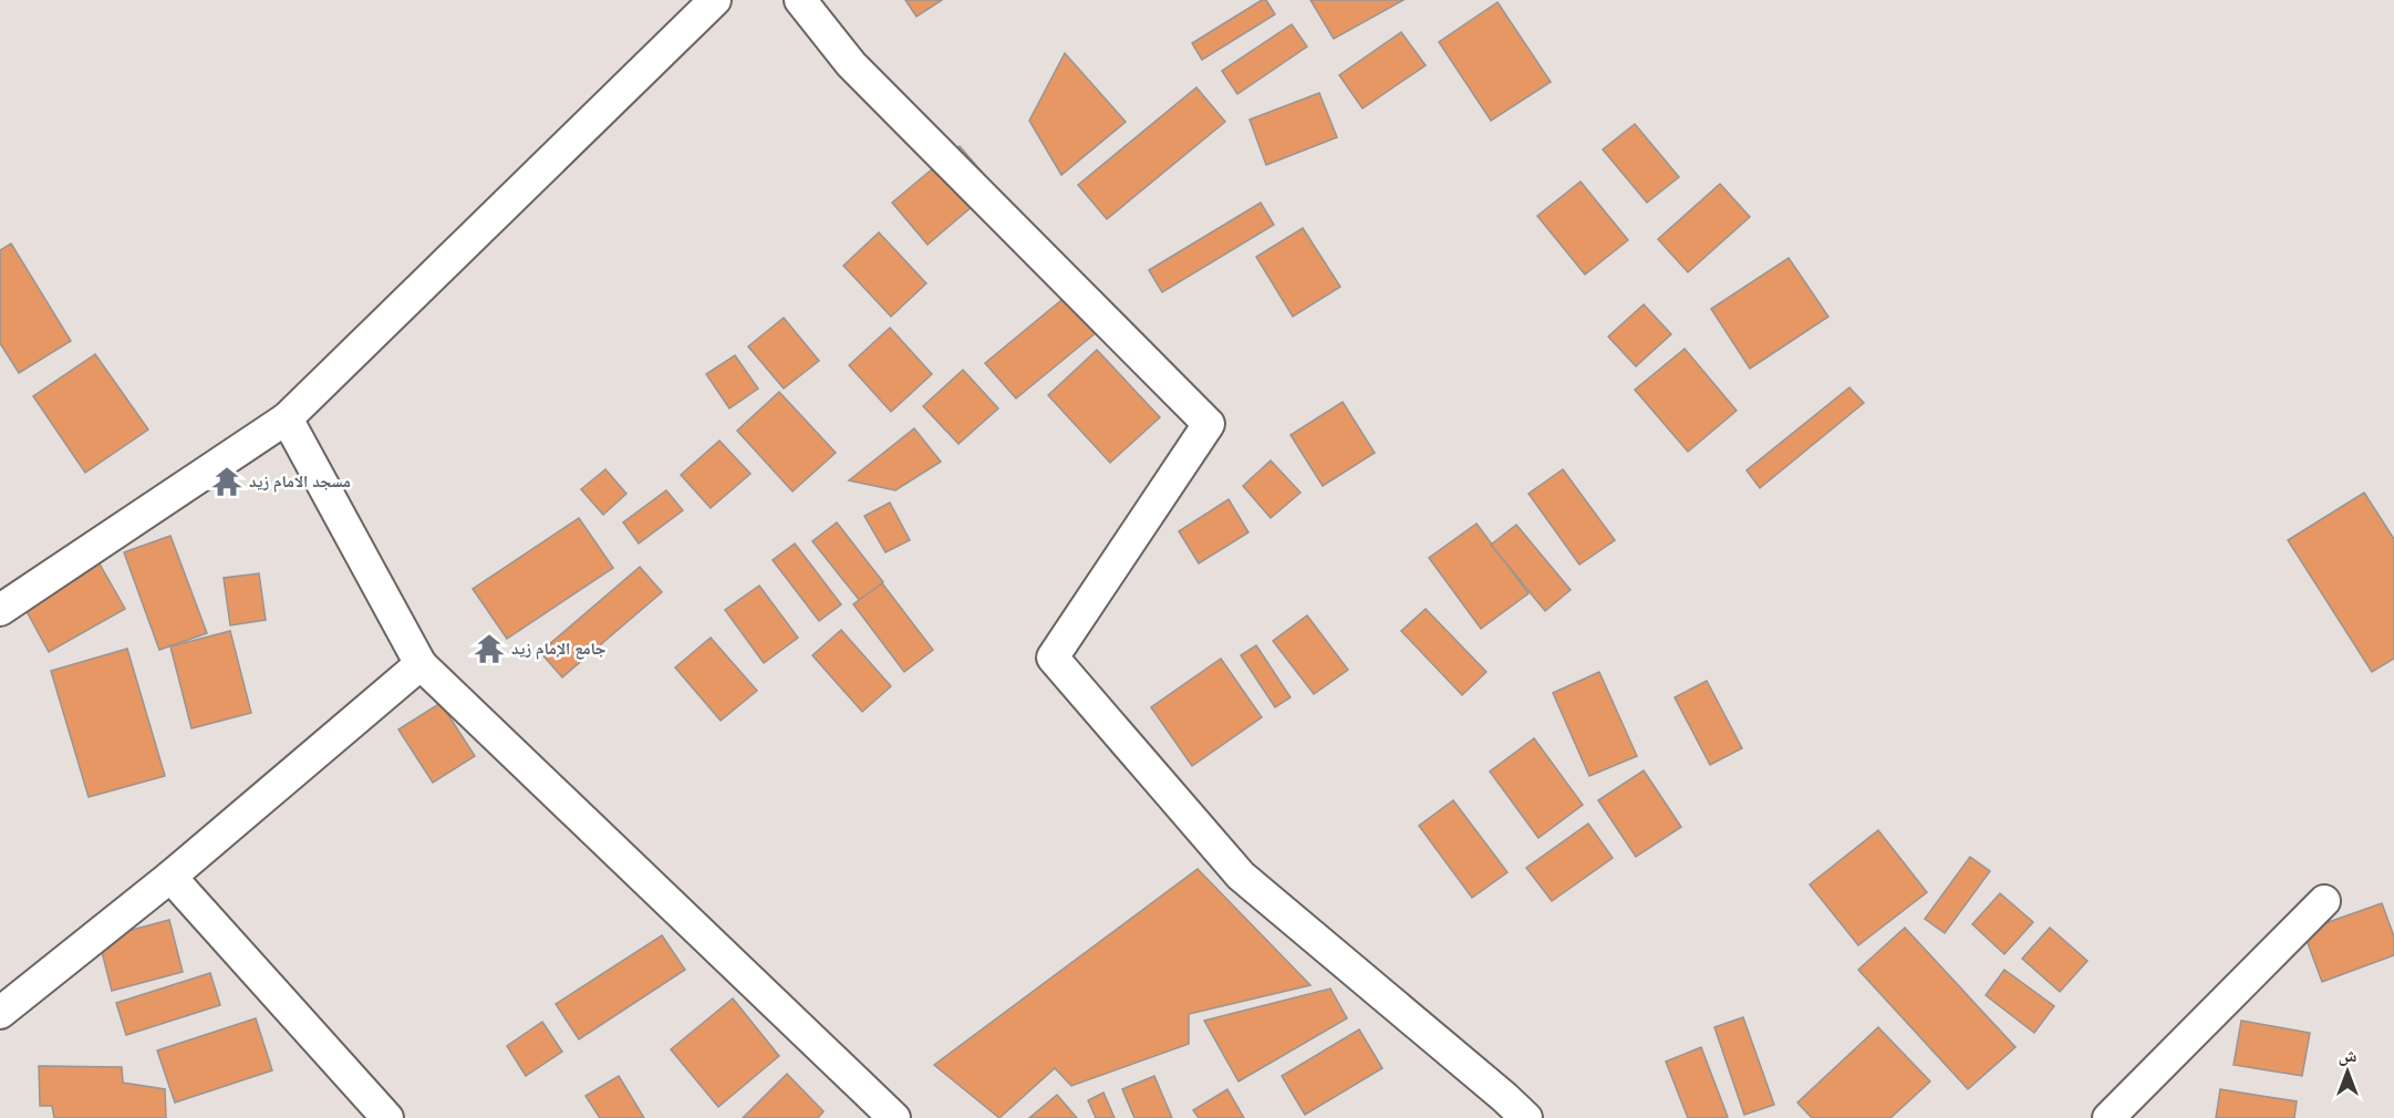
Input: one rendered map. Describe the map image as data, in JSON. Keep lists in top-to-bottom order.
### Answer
{
  "places": {
    "temple": ["مسجد الامام زيد", "جامع الإمام زيد"]
  },
  "north": "top"
}
